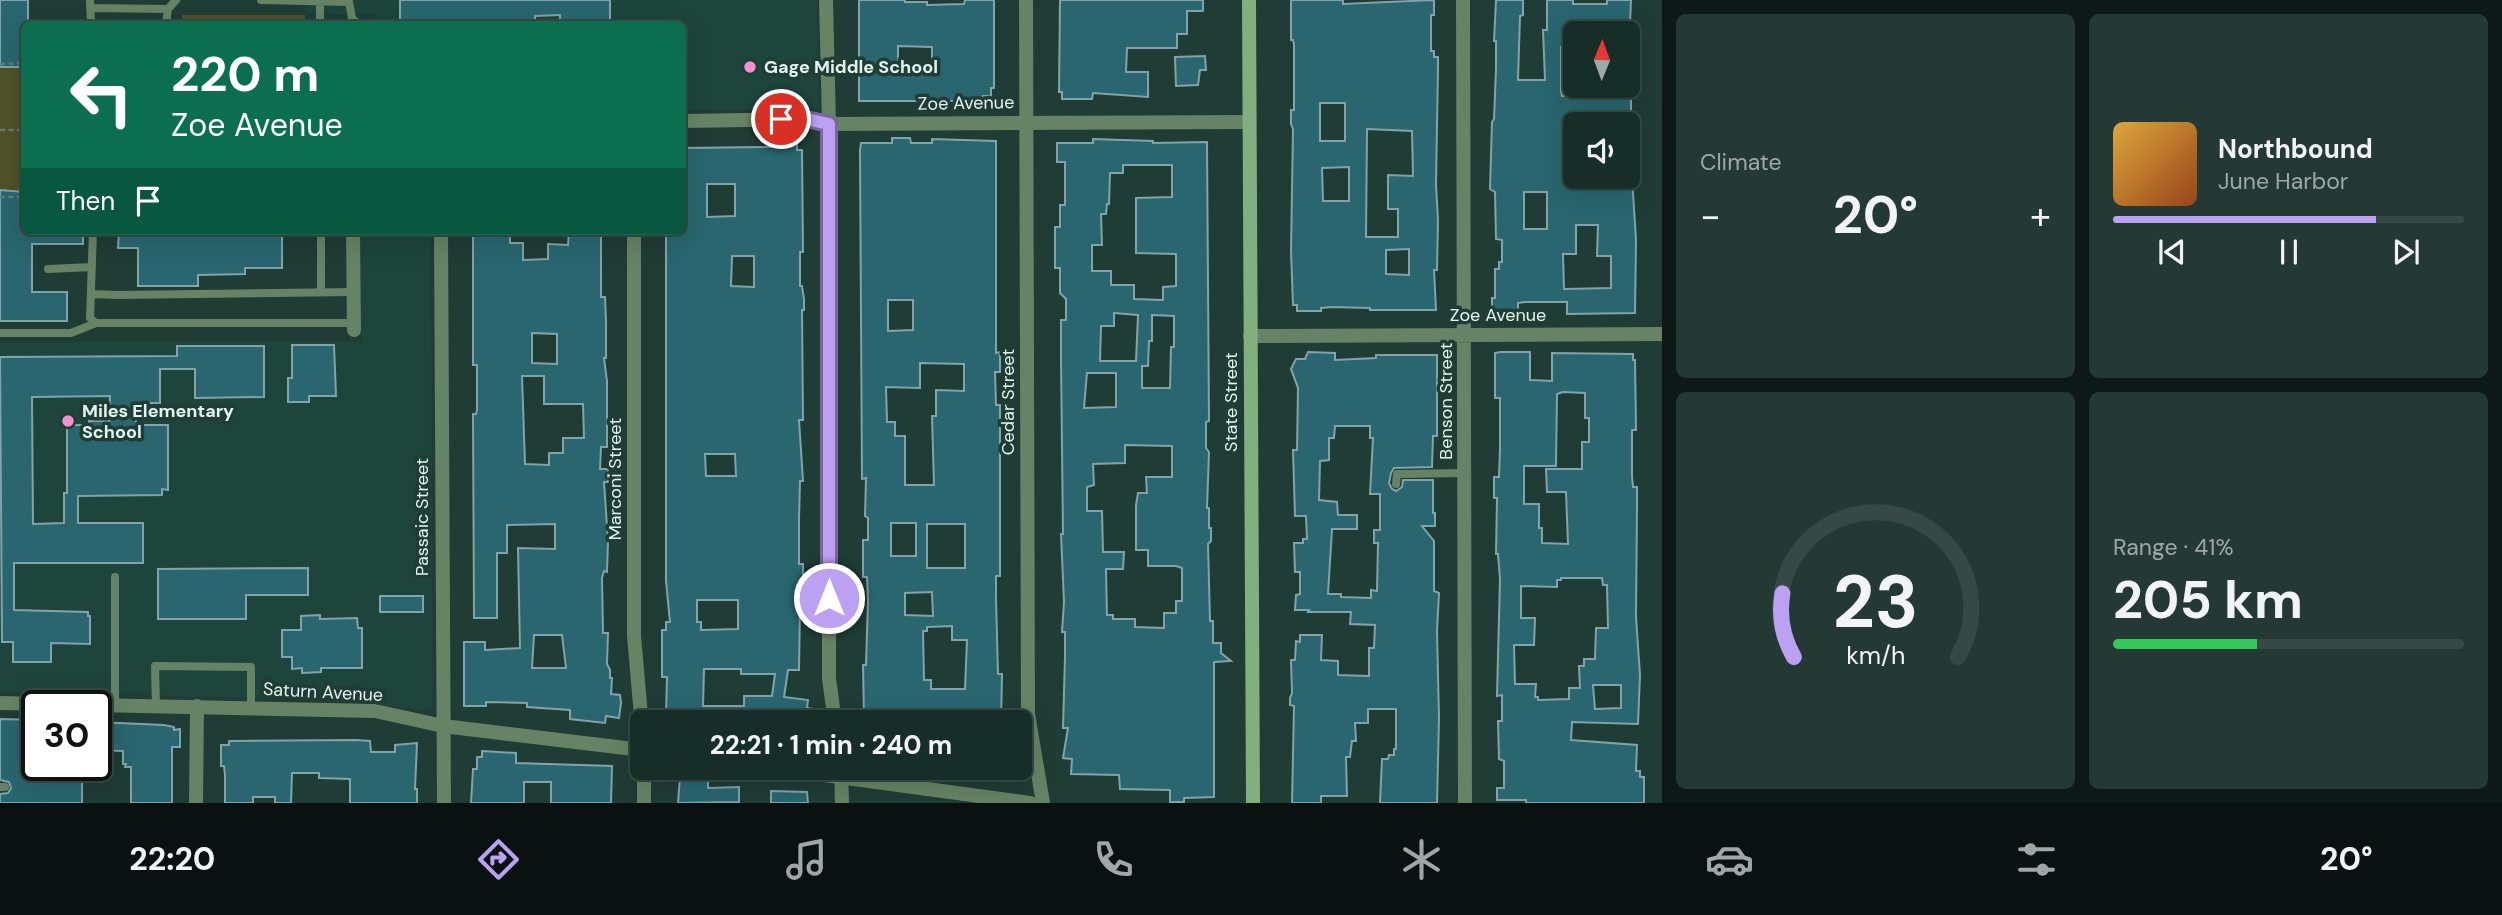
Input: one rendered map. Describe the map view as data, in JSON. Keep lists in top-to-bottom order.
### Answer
{
  "streets": {
    "main road": ["State Street"],
    "street": [
      "Zoe Avenue",
      "Benson Street",
      "Cedar Street",
      "Marconi Street",
      "Passaic Street",
      "Saturn Avenue"
    ]
  },
  "crossings": [
    ["Zoe Avenue", "Benson Street"],
    ["Zoe Avenue", "Cedar Street"],
    ["Zoe Avenue", "State Street"],
    ["Passaic Street", "Saturn Avenue"]
  ],
  "places": ["Gage Middle School", "Miles Elementary School"],
  "north": "top",
  "page": {
    "tile": [
      "Climate",
      ["Range · 41%", "205 km"]
    ],
    "turn": ["220 m", "Zoe Avenue"],
    "song": ["Northbound", "June Harbor"],
    "then": "Then",
    "heat": ["−", "20°", "+"],
    "limit": "30",
    "trip": "22:21 · 1 min · 240 m",
    "tabs": ["22:20", "20°"],
    "gauge": ["23", "km/h"]
  }
}
